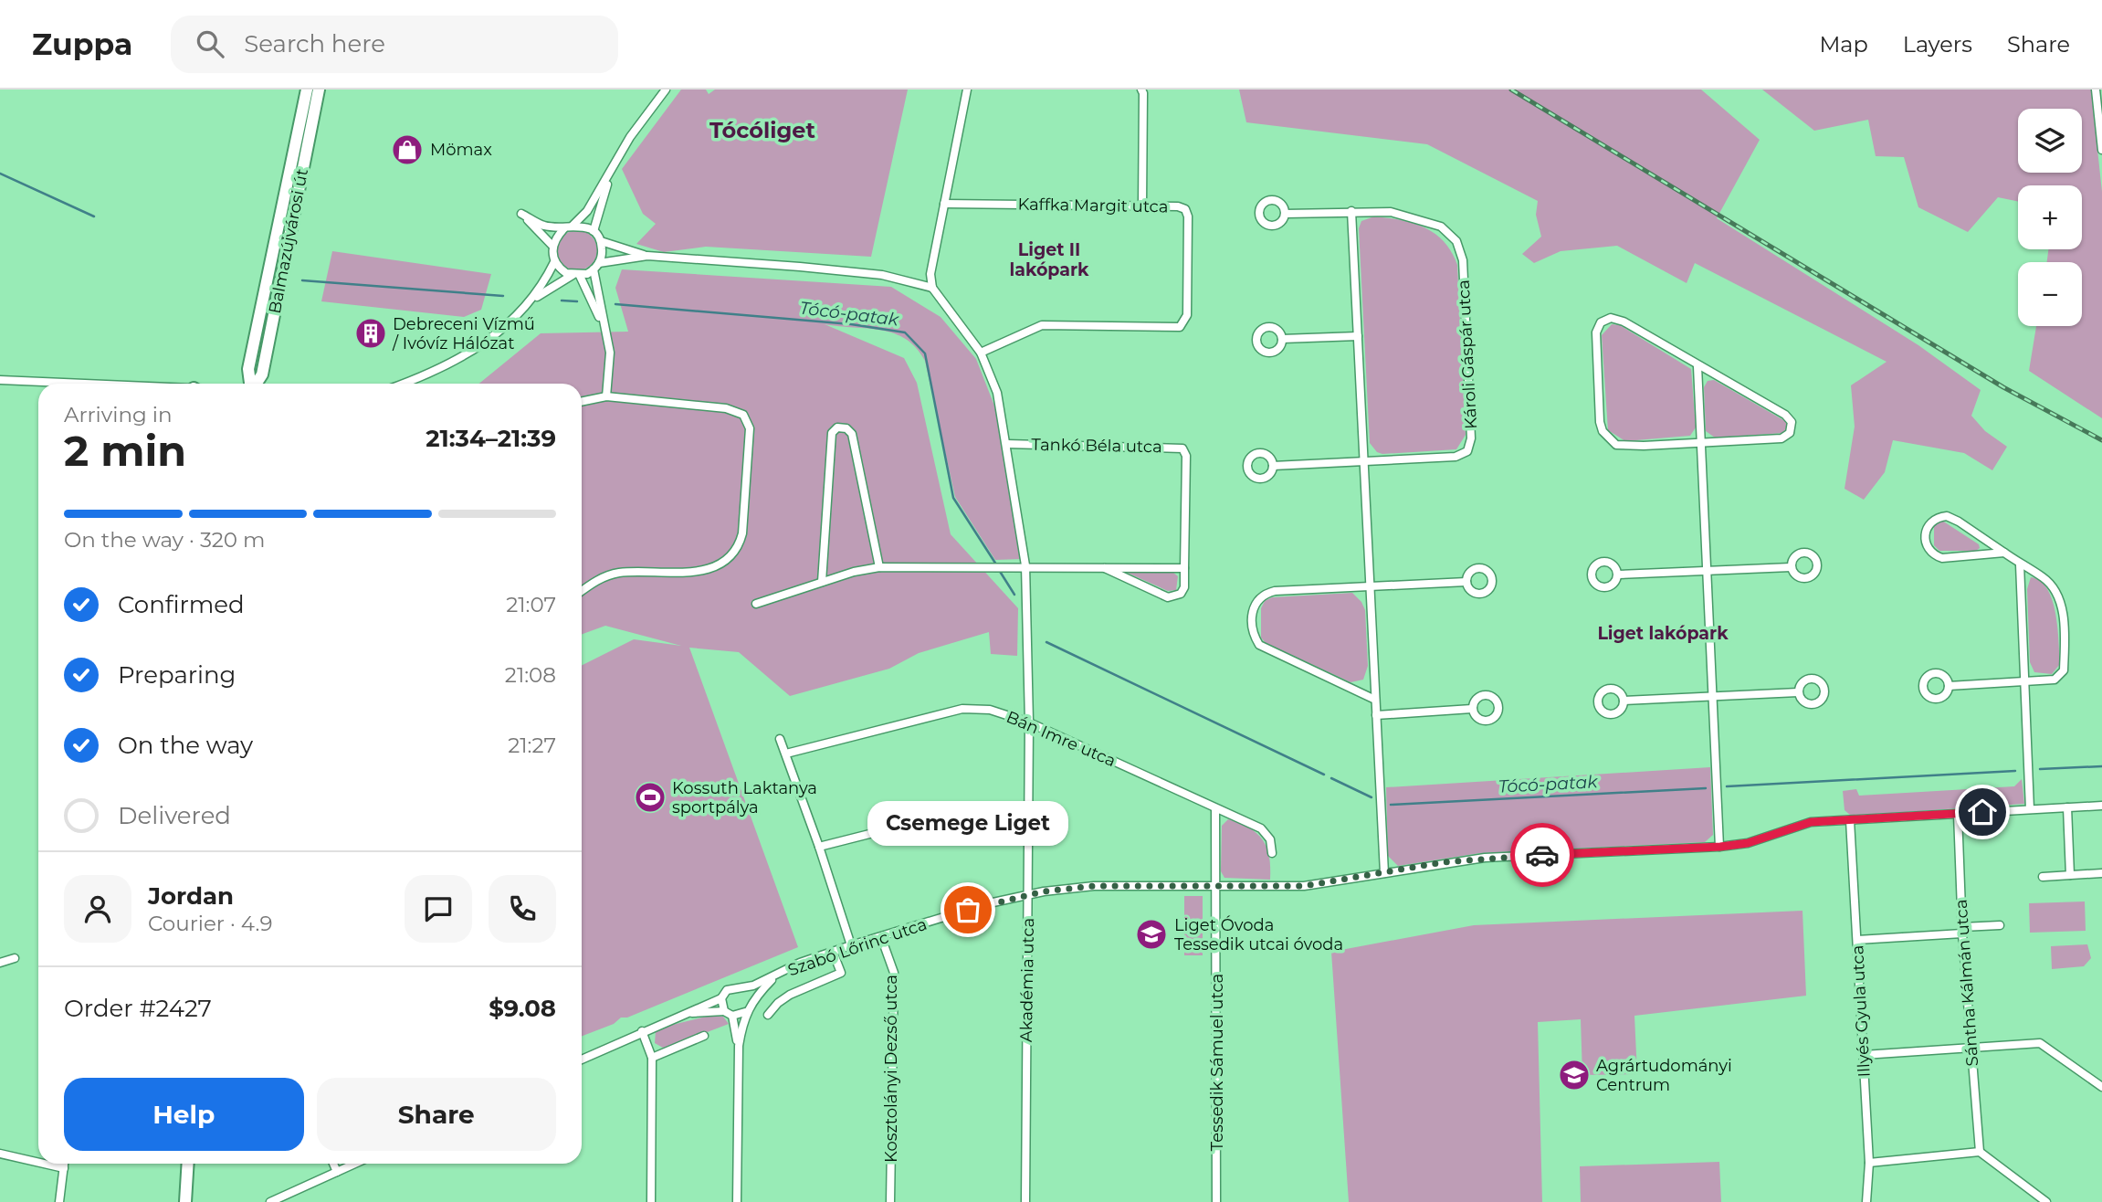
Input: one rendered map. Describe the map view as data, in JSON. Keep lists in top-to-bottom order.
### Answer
{
  "streets": {
    "main road": ["Balmazújvárosi út"],
    "street": [
      "Kaffka Margit utca",
      "Károli Gáspár utca",
      "Tankó Béla utca",
      "Bán Imre utca",
      "Szabó Lőrinc utca",
      "Akadémia utca",
      "Sántha Kálmán utca",
      "Illyés Gyula utca",
      "Tessedik Sámuel utca",
      "Kosztolányi Dezső utca"
    ]
  },
  "crossings": [
    ["Kaffka Margit utca", "Akadémia utca"],
    ["Tankó Béla utca", "Akadémia utca"],
    ["Bán Imre utca", "Akadémia utca"],
    ["Bán Imre utca", "Tessedik Sámuel utca"],
    ["Szabó Lőrinc utca", "Akadémia utca"],
    ["Szabó Lőrinc utca", "Tessedik Sámuel utca"],
    ["Szabó Lőrinc utca", "Kosztolányi Dezső utca"]
  ],
  "districts": ["Tócóliget", "Liget II lakópark", "Liget lakópark"],
  "water": ["Tócó-patak"],
  "places": {
    "shop": ["Mömax"],
    "building": ["Debreceni Vízmű / Ivóvíz Hálózat"],
    "sports": ["Kossuth Laktanya sportpálya"],
    "other": ["Csemege Liget"],
    "school or university": ["Liget Óvoda Tessedik utcai óvoda", "Agrártudományi Centrum"]
  },
  "page": {
    "header": "Zuppa",
    "search": "Search here",
    "nav": ["Map", "Layers", "Share"],
    "map_buttons": ["+", "−"],
    "heading": ["2 min", "Arriving in", "21:34–21:39"],
    "panel": [
      "Jordan",
      "Courier · 4.9",
      "Order #2427",
      "$9.08"
    ],
    "bar": "On the way · 320 m",
    "list": [
      ["Confirmed", "21:07"],
      ["Preparing", "21:08"],
      ["On the way", "21:27"],
      "Delivered"
    ],
    "bubble": "Csemege Liget",
    "buttons": ["Help", "Share"]
  }
}
